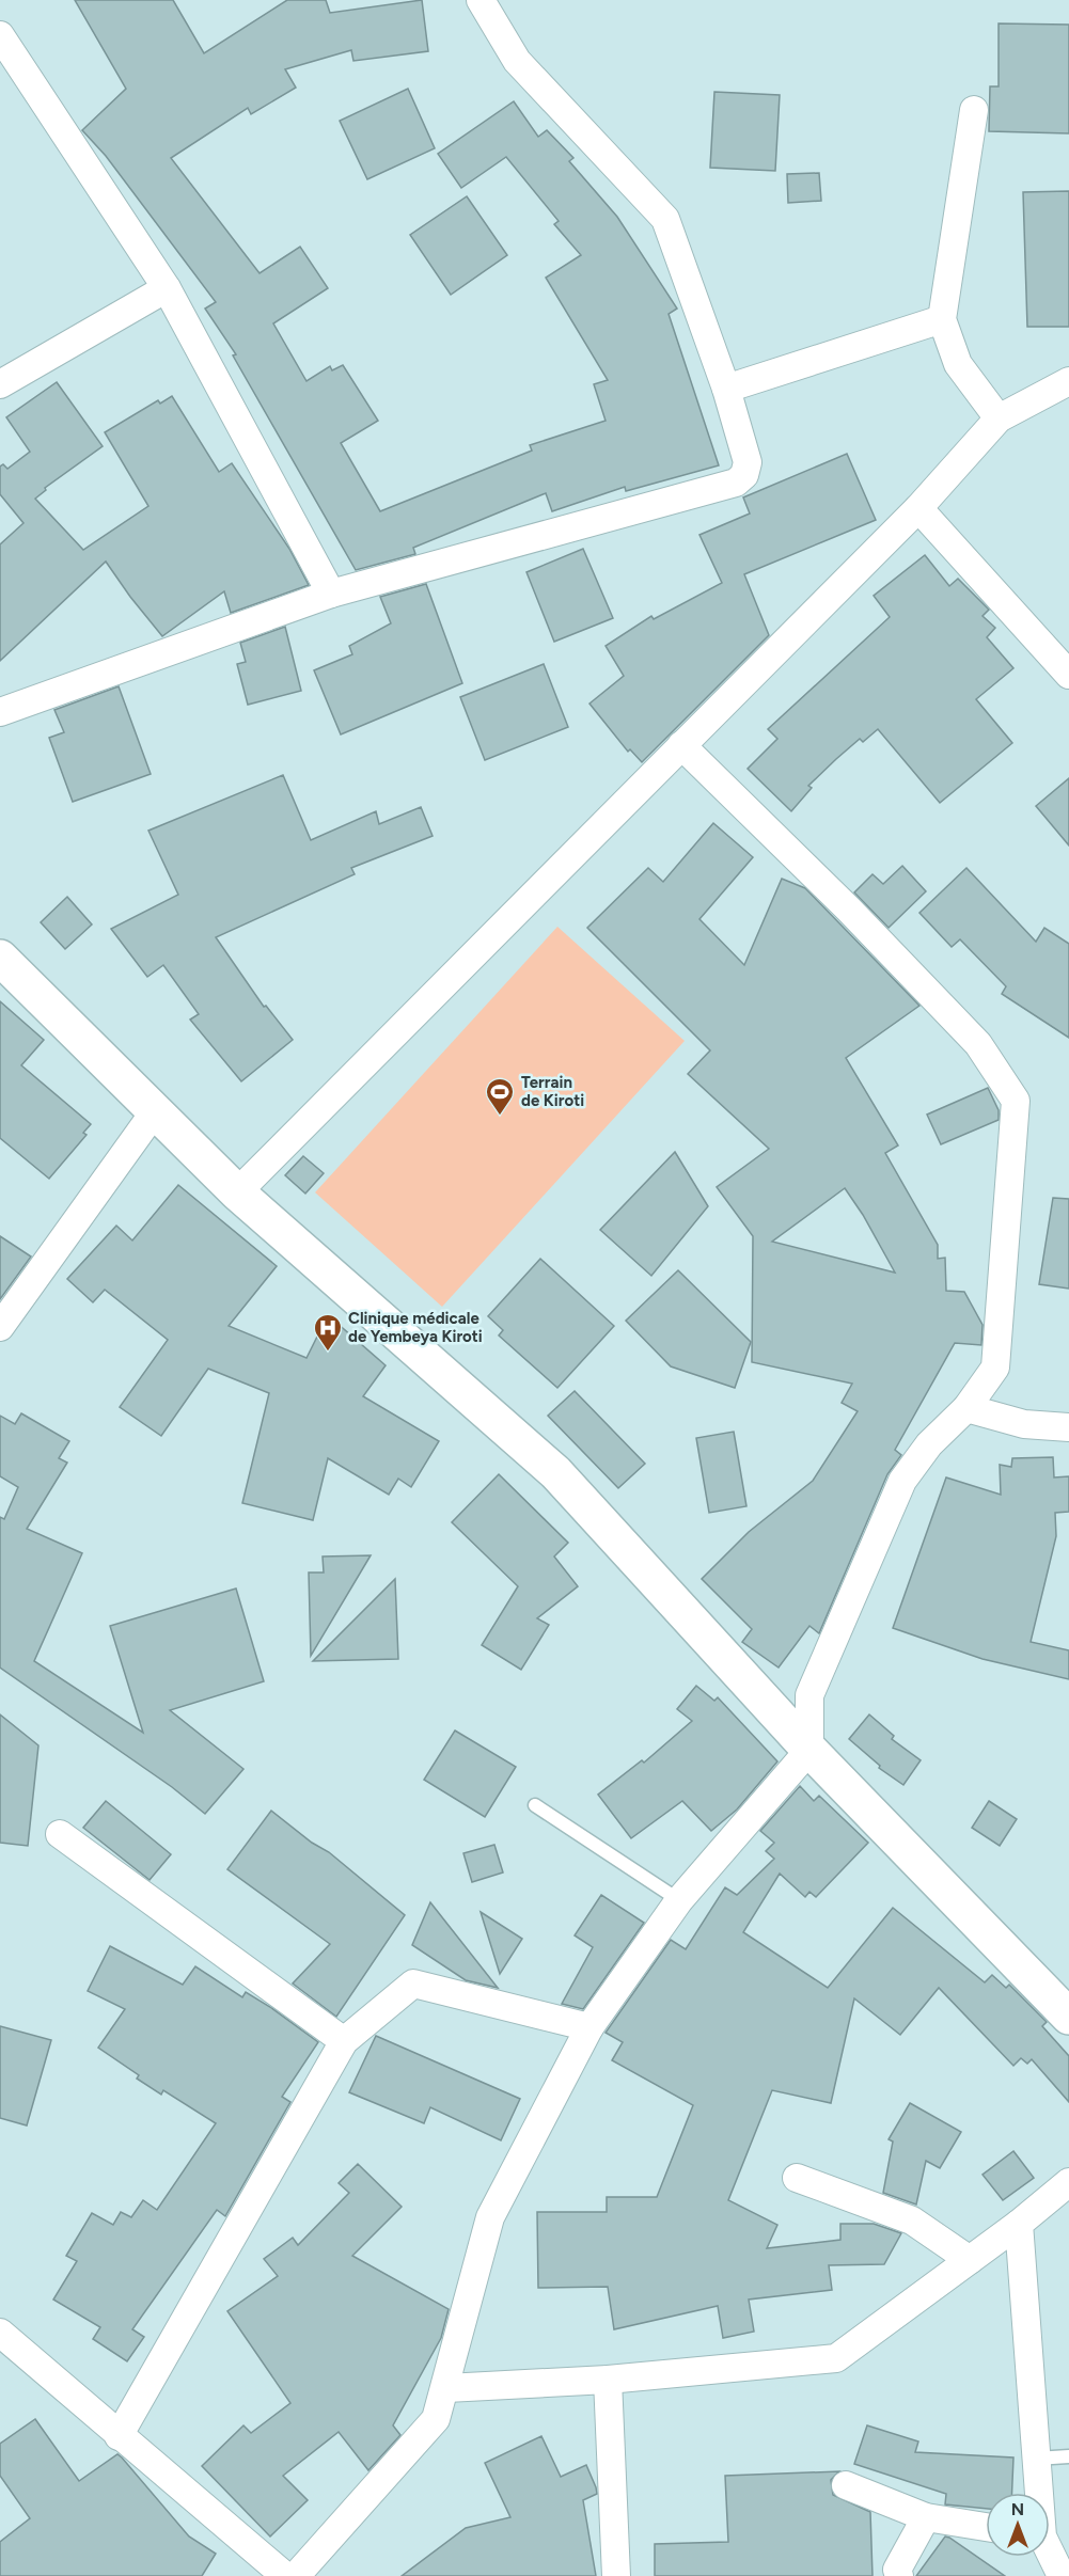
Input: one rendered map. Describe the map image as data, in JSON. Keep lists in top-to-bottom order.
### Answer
{
  "places": {
    "sports": ["Terrain de Kiroti"],
    "hospital": ["Clinique médicale de Yembeya Kiroti"]
  },
  "north": "top"
}
